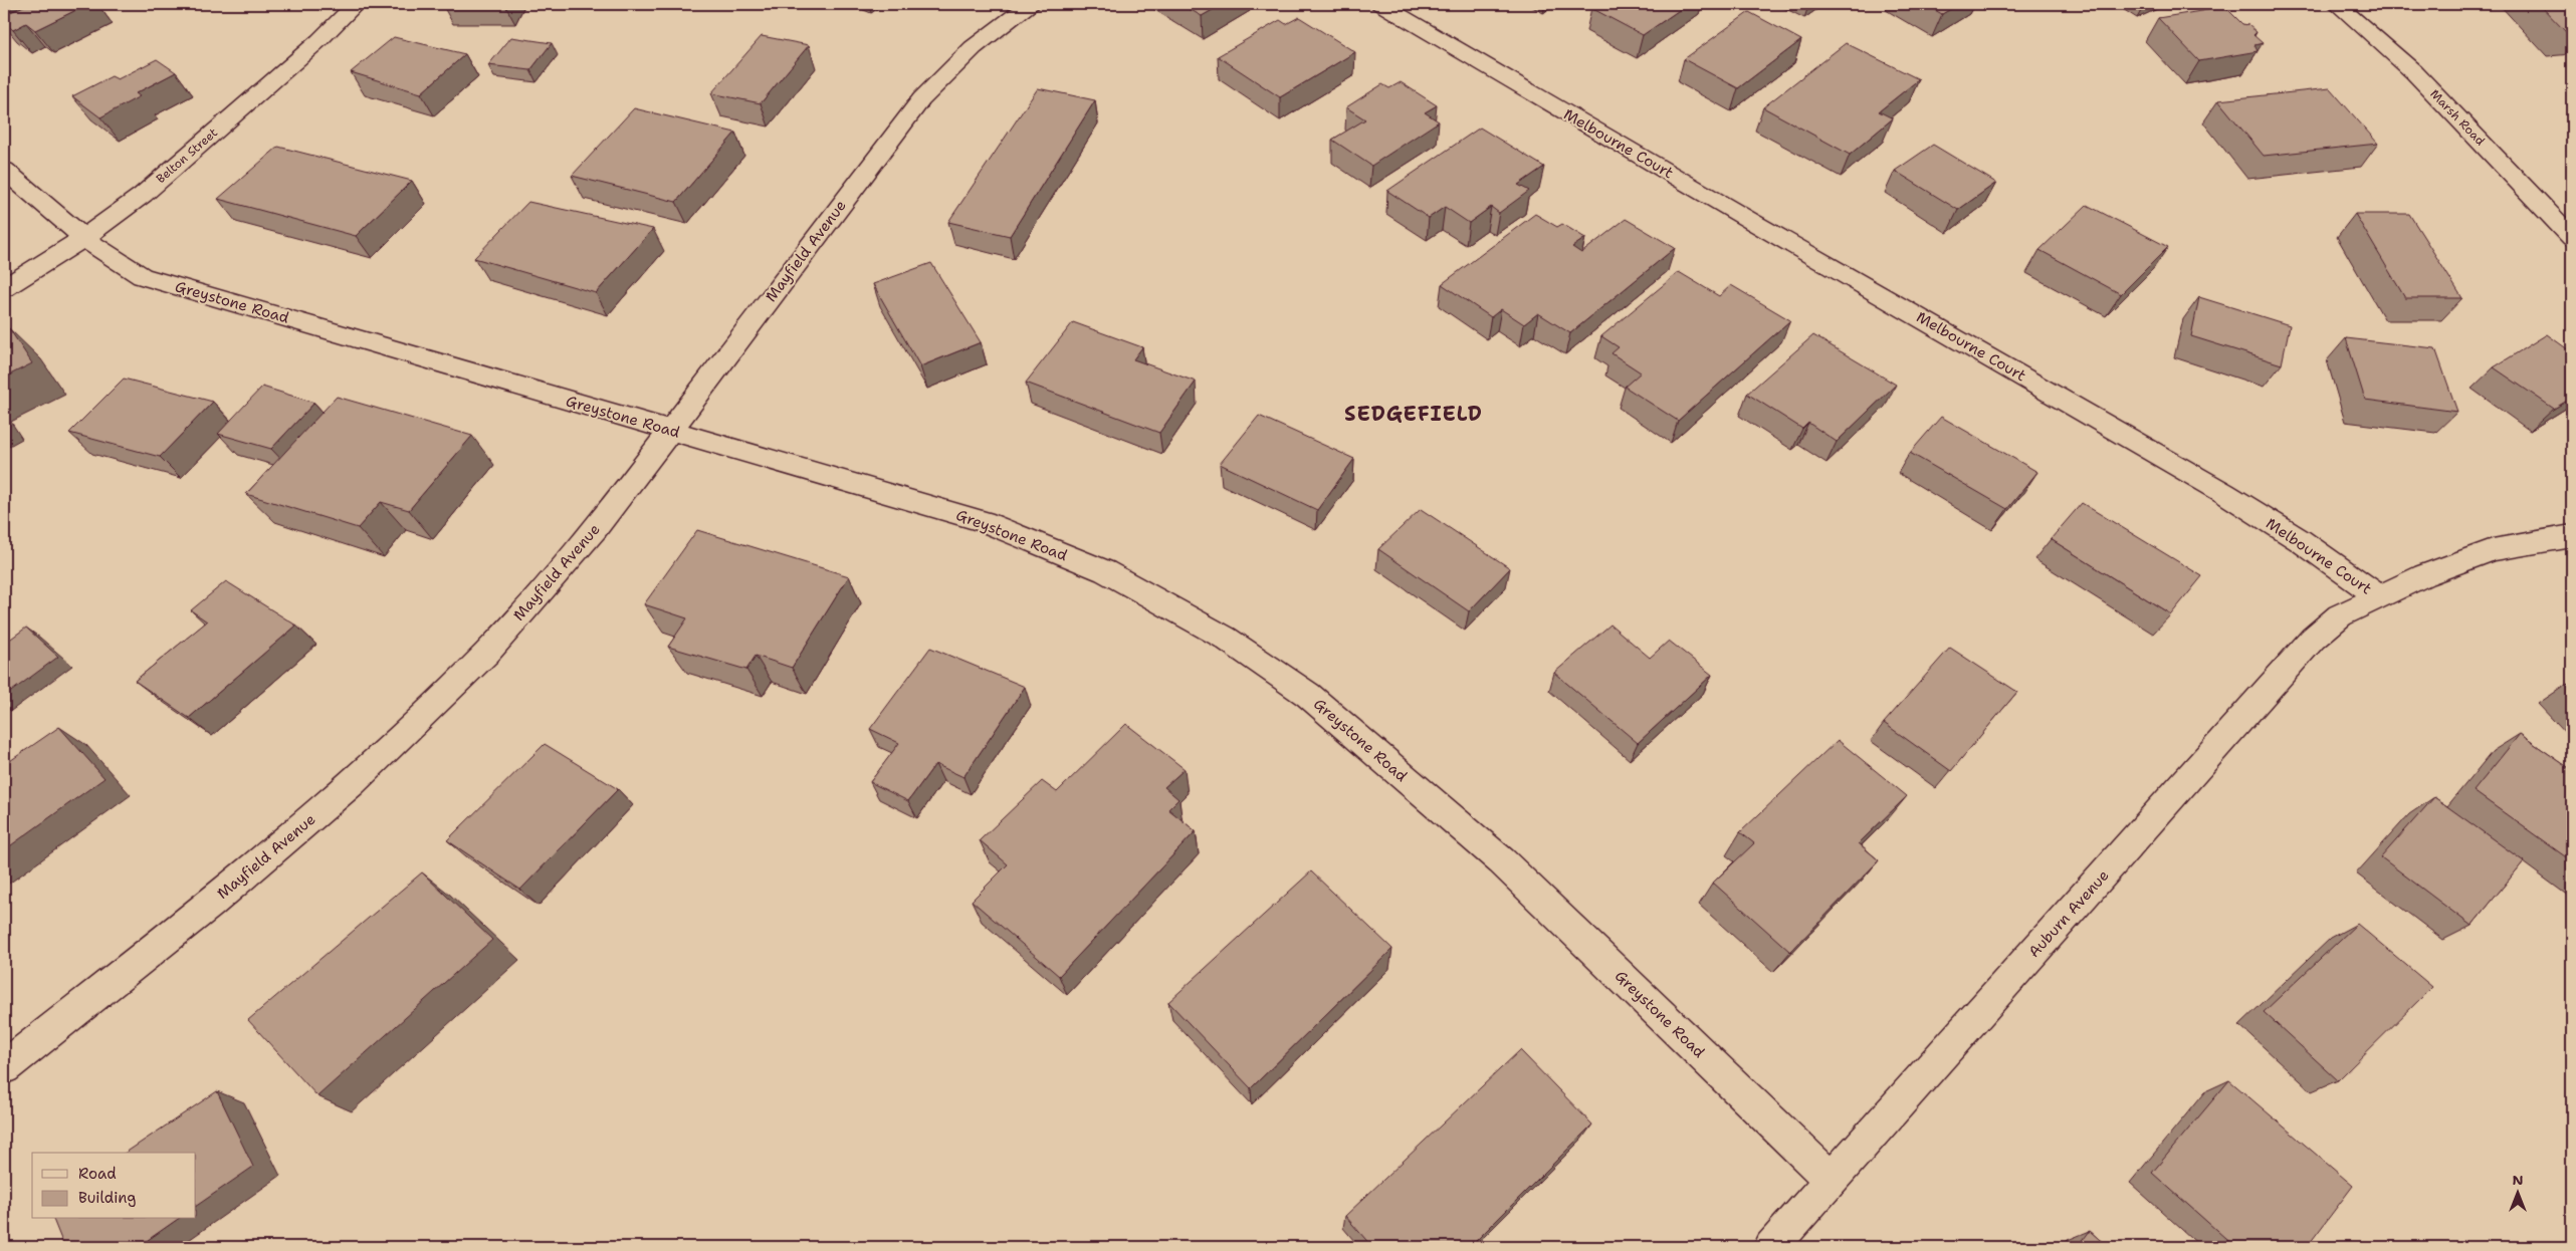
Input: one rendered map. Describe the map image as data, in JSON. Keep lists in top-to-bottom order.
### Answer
{
  "streets": {
    "street": [
      "Marsh Road",
      "Melbourne Court",
      "Belton Street",
      "Mayfield Avenue",
      "Greystone Road",
      "Auburn Avenue"
    ]
  },
  "crossings": [
    ["Melbourne Court", "Auburn Avenue"],
    ["Belton Street", "Greystone Road"],
    ["Mayfield Avenue", "Greystone Road"],
    ["Greystone Road", "Auburn Avenue"]
  ],
  "districts": ["SEDGEFIELD"],
  "legend": ["Road", "Building"],
  "north": "top"
}
